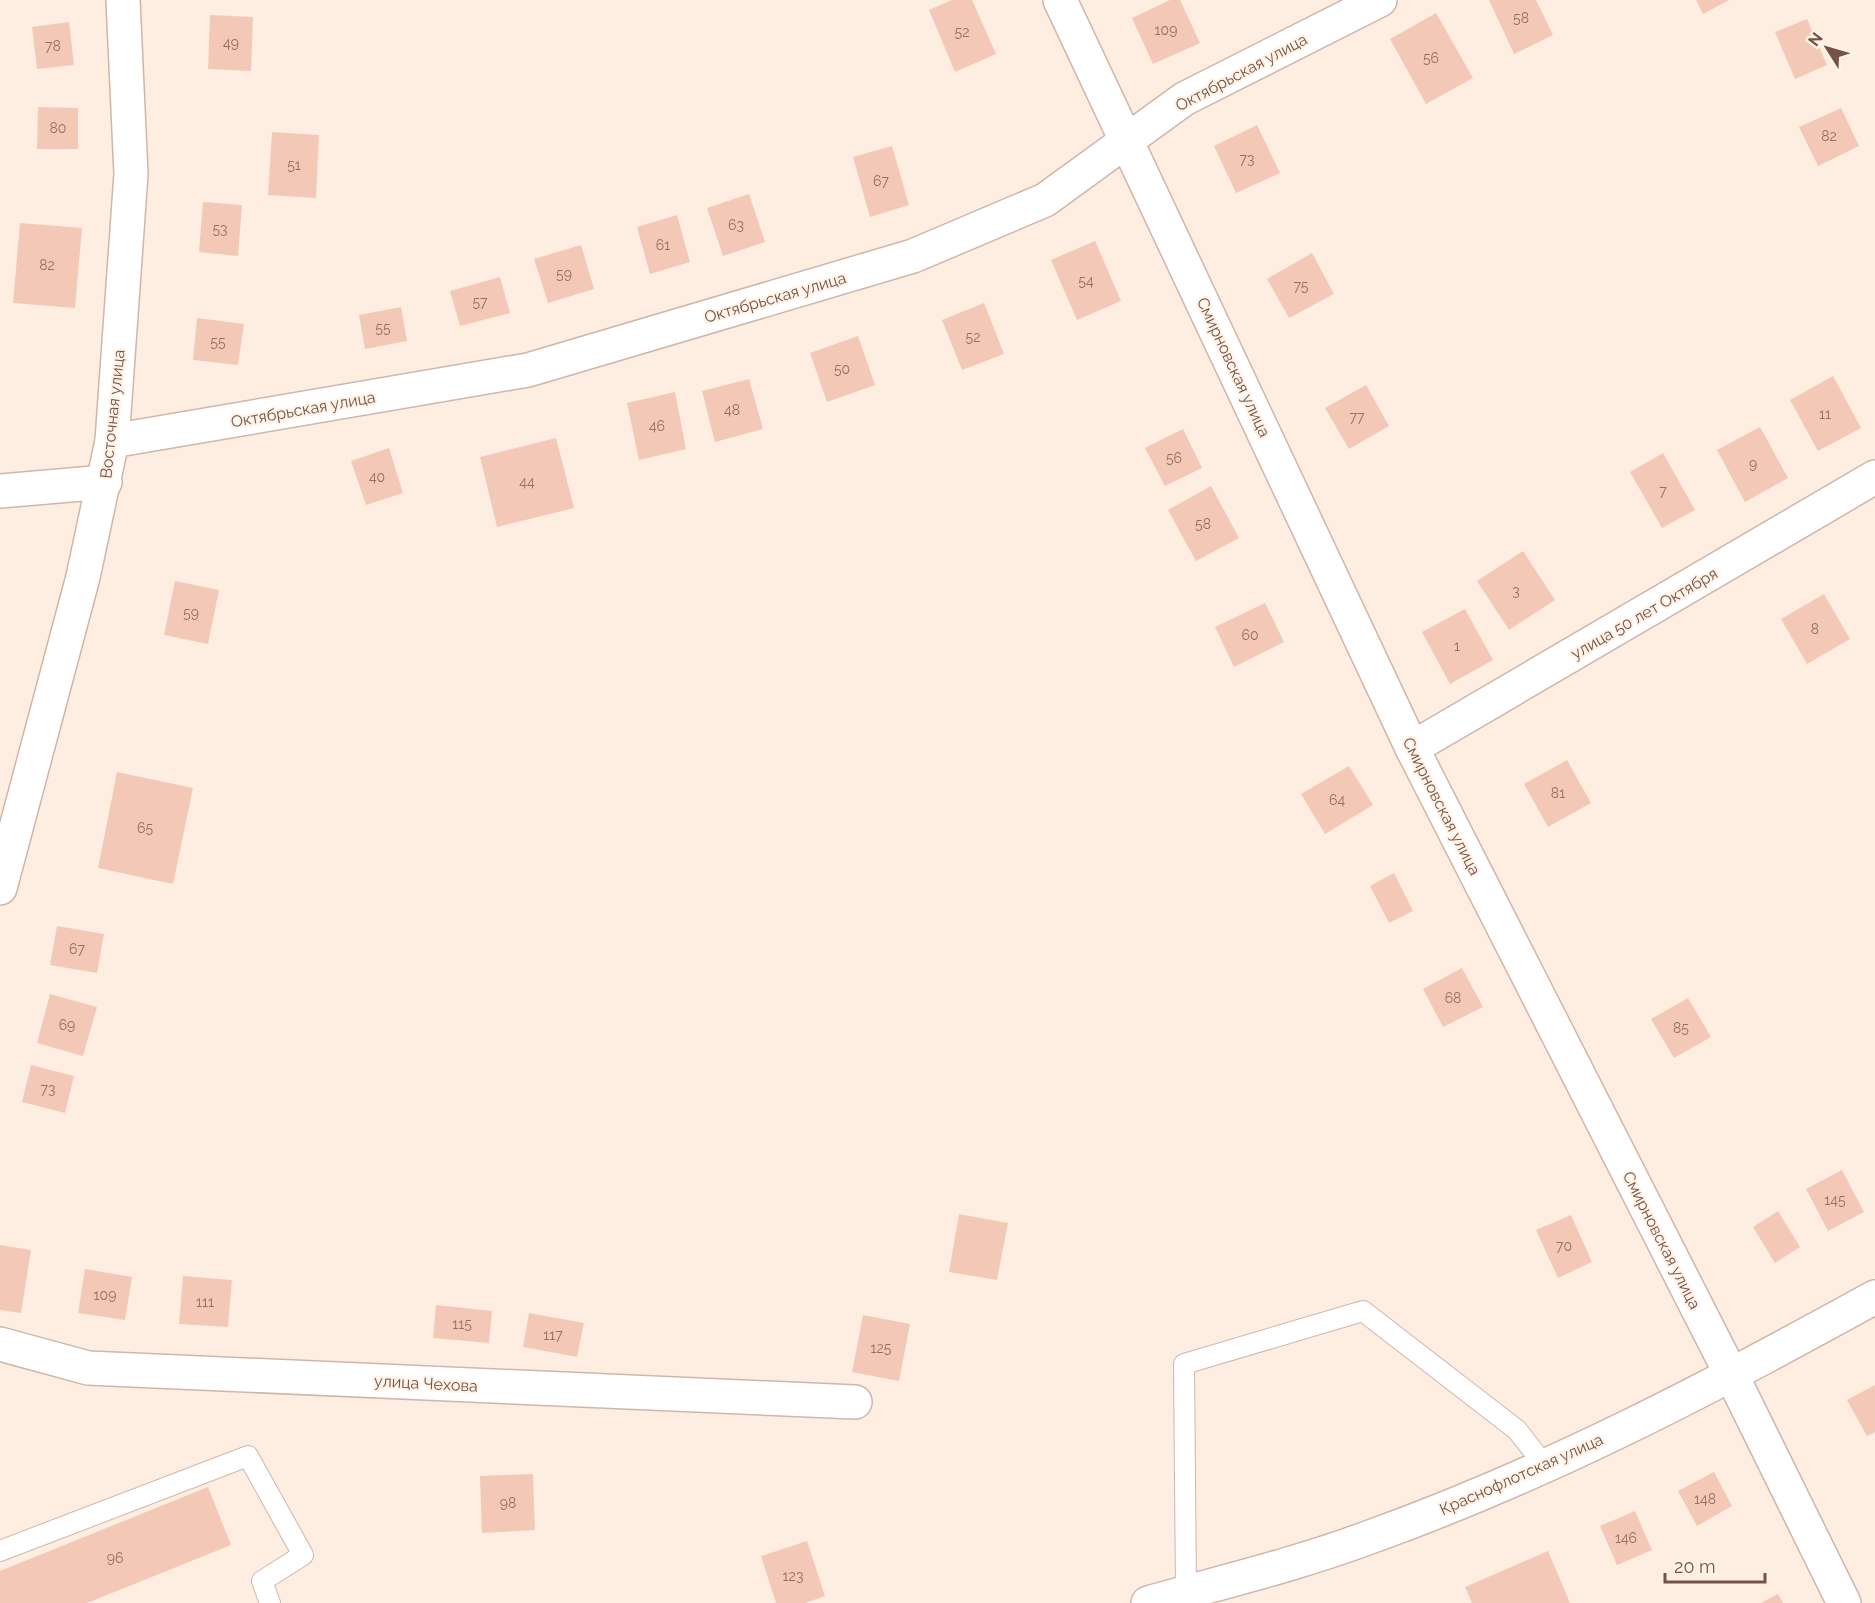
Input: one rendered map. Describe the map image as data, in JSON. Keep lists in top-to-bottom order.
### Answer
{
  "streets": {
    "street": [
      "Октябрьская улица",
      "Смирновская улица",
      "Восточная улица",
      "улица 50 лет Октября",
      "улица Чехова",
      "Краснофлотская улица"
    ]
  },
  "crossings": [
    ["Октябрьская улица", "Смирновская улица"],
    ["Октябрьская улица", "Восточная улица"],
    ["Смирновская улица", "улица 50 лет Октября"],
    ["Смирновская улица", "Краснофлотская улица"]
  ],
  "house_numbers": [
    "58",
    "109",
    "52",
    "49",
    "78",
    "56",
    "80",
    "82",
    "73",
    "51",
    "67",
    "63",
    "53",
    "61",
    "82",
    "59",
    "54",
    "75",
    "57",
    "55",
    "52",
    "55",
    "50",
    "48",
    "11",
    "77",
    "46",
    "56",
    "9",
    "40",
    "44",
    "7",
    "58",
    "3",
    "59",
    "8",
    "60",
    "1",
    "81",
    "64",
    "65",
    "67",
    "68",
    "69",
    "85",
    "73",
    "145",
    "70",
    "109",
    "111",
    "115",
    "117",
    "125",
    "148",
    "98",
    "146",
    "96",
    "123"
  ],
  "scale_bar": "20 m",
  "north": "top left"
}
